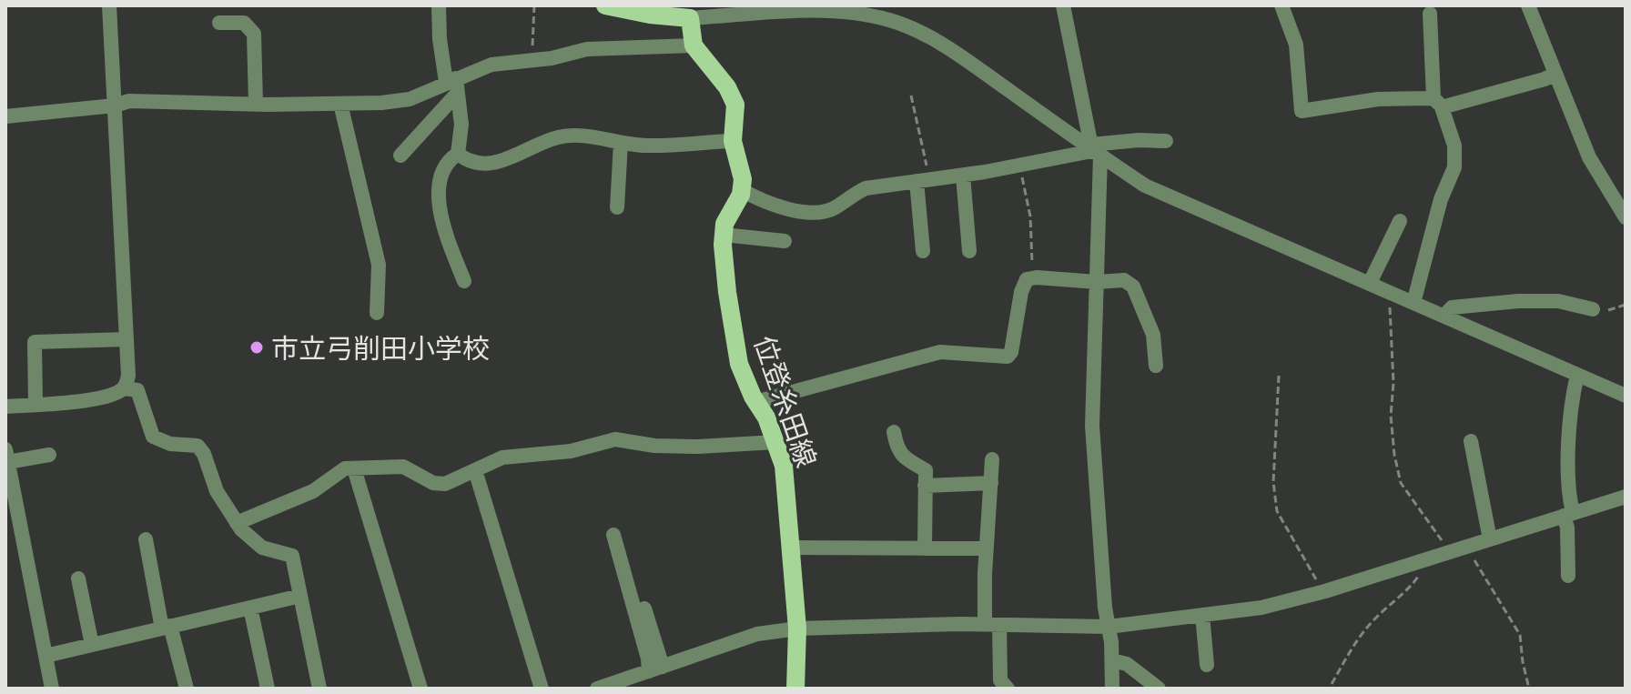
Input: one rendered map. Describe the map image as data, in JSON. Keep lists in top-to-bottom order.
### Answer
{
  "streets": {
    "main road": ["位登糸田線"]
  },
  "places": ["市立弓削田小学校"]
}
